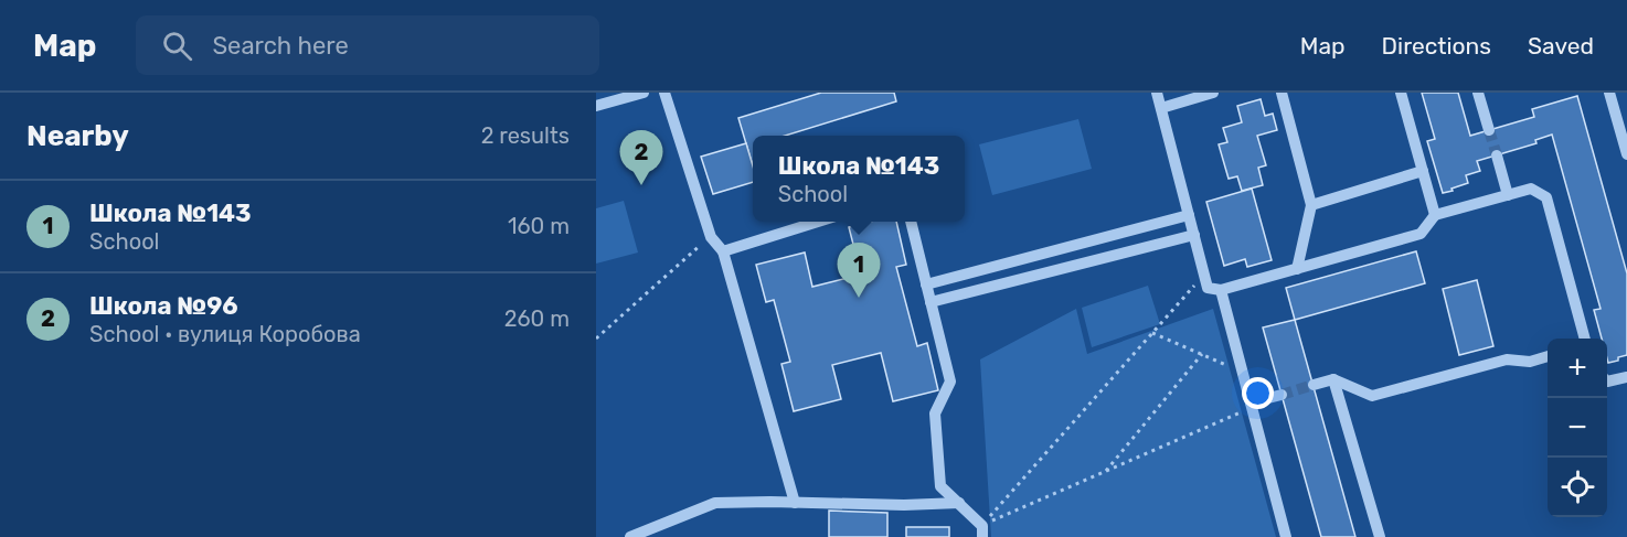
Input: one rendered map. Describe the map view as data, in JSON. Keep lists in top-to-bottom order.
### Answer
{
  "page": {
    "header": "Map",
    "search": "Search here",
    "nav": ["Map", "Directions", "Saved"],
    "heading": ["Nearby", "2 results"],
    "pins": ["2", "1"],
    "popup": ["Школа №143", "School"],
    "list": [
      {
        "mark": "1",
        "name": "Школа №143",
        "note": "School",
        "value": "160 m"
      },
      {
        "mark": "2",
        "name": "Школа №96",
        "note": "School · вулиця Коробова",
        "value": "260 m"
      }
    ],
    "map_buttons": ["+", "−"]
  }
}
